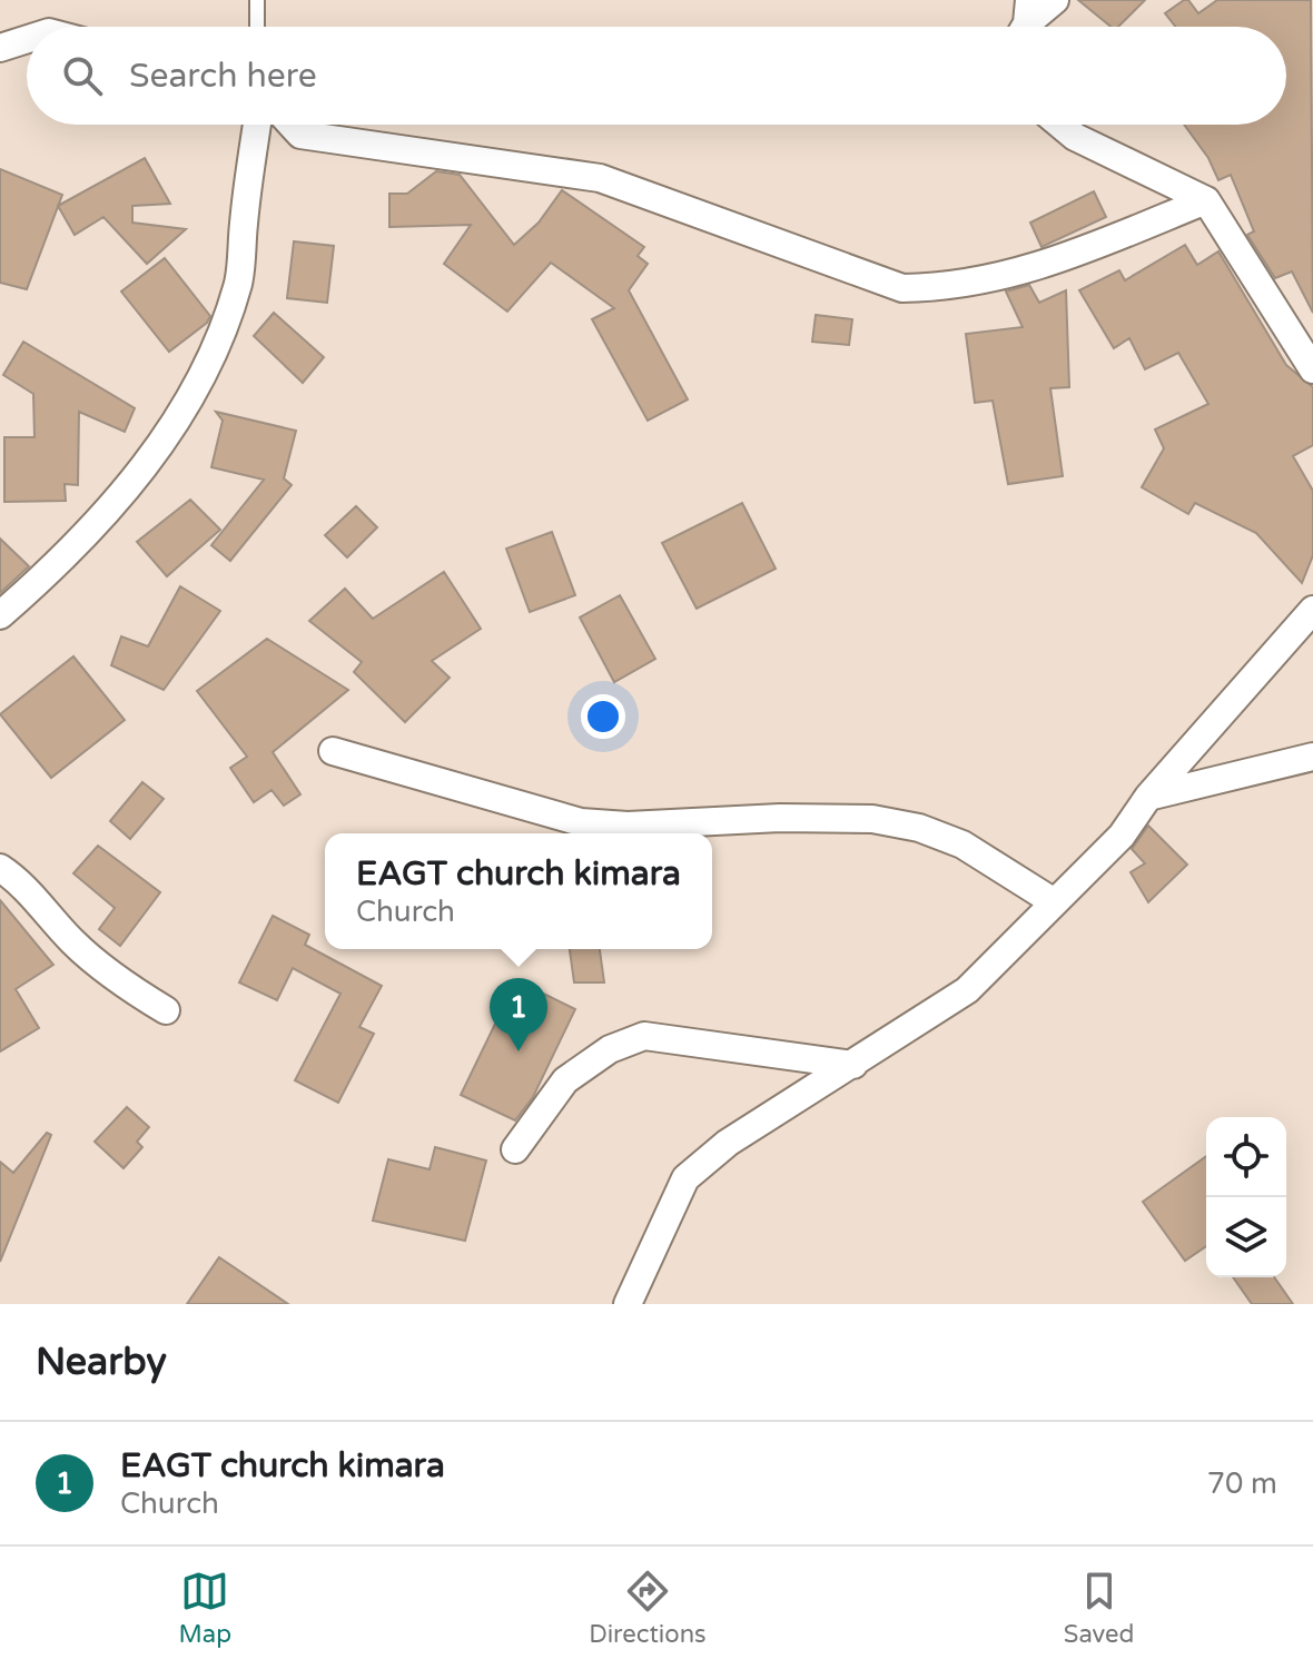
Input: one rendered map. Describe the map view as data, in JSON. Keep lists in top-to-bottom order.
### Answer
{
  "page": {
    "search": "Search here",
    "popup": ["EAGT church kimara", "Church"],
    "pins": "1",
    "heading": "Nearby",
    "list": [
      {
        "mark": "1",
        "name": "EAGT church kimara",
        "note": "Church",
        "value": "70 m"
      }
    ],
    "nav": ["Map", "Directions", "Saved"]
  }
}
